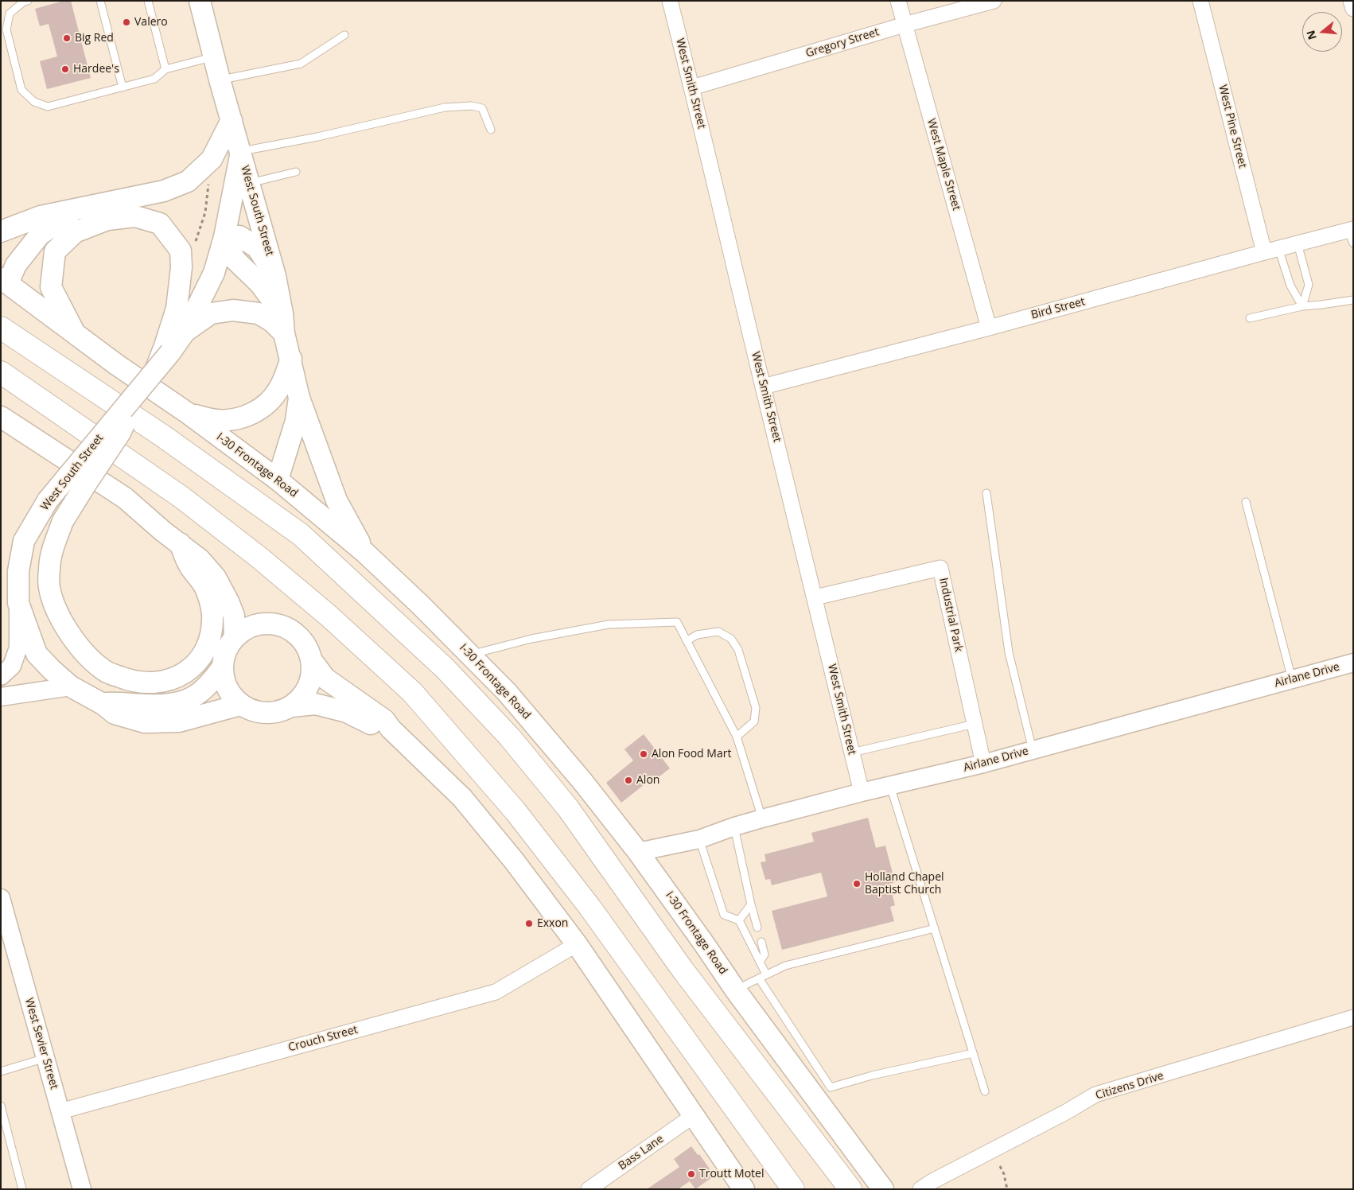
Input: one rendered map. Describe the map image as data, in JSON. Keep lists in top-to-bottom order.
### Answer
{
  "streets": {
    "main road": ["West South Street", "I-30 Frontage Road"],
    "street": [
      "Gregory Street",
      "West Smith Street",
      "West Pine Street",
      "West Maple Street",
      "Bird Street",
      "Industrial Park",
      "Airlane Drive",
      "Crouch Street",
      "West Sevier Street",
      "Citizens Drive",
      "Bass Lane"
    ]
  },
  "crossings": [
    ["Gregory Street", "West Smith Street"],
    ["Gregory Street", "West Maple Street"],
    ["West Smith Street", "Bird Street"],
    ["West Smith Street", "Industrial Park"],
    ["West Smith Street", "Airlane Drive"],
    ["West Pine Street", "Bird Street"],
    ["West Maple Street", "Bird Street"],
    ["West South Street", "I-30 Frontage Road"],
    ["I-30 Frontage Road", "Airlane Drive"],
    ["Industrial Park", "Airlane Drive"],
    ["Crouch Street", "West Sevier Street"]
  ],
  "places": [
    "Valero",
    "Big Red",
    "Hardee's",
    "Alon Food Mart",
    "Alon",
    "Holland Chapel Baptist Church",
    "Exxon",
    "Troutt Motel"
  ],
  "north": "left"
}
